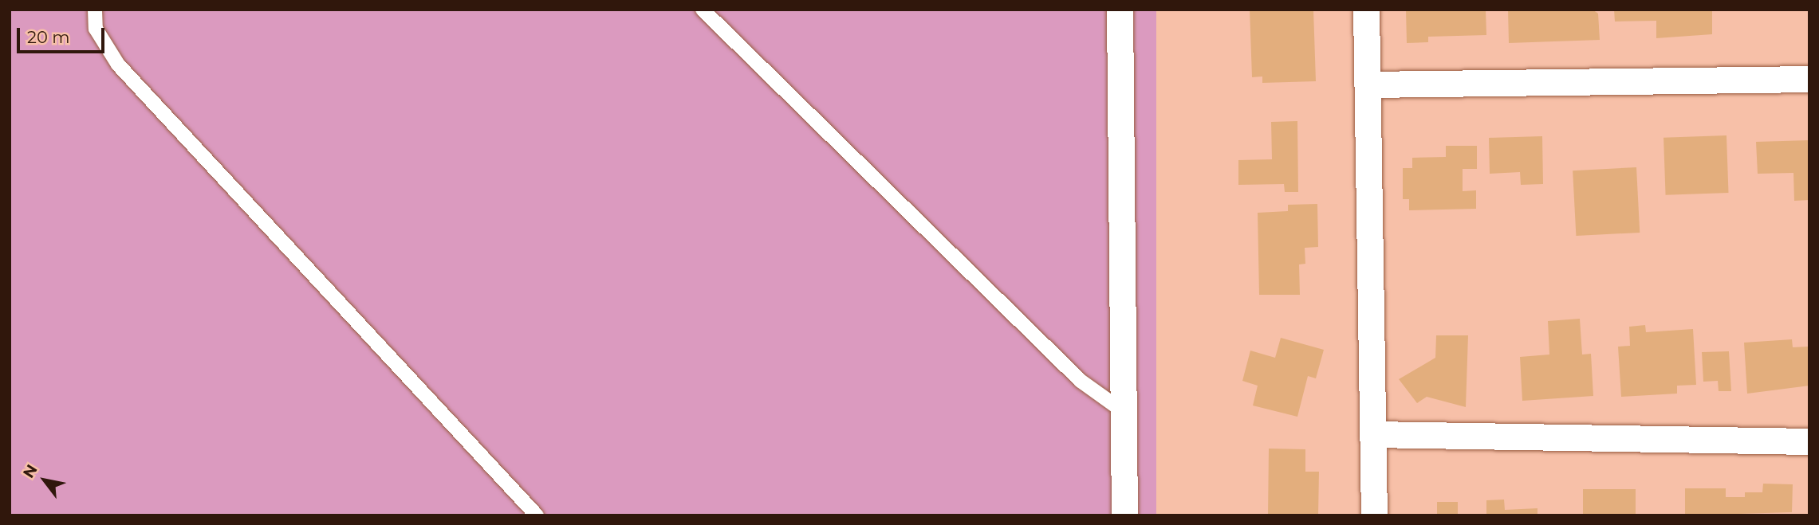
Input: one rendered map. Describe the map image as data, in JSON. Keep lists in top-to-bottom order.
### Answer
{
  "scale_bar": "20 m",
  "north": "top left"
}
